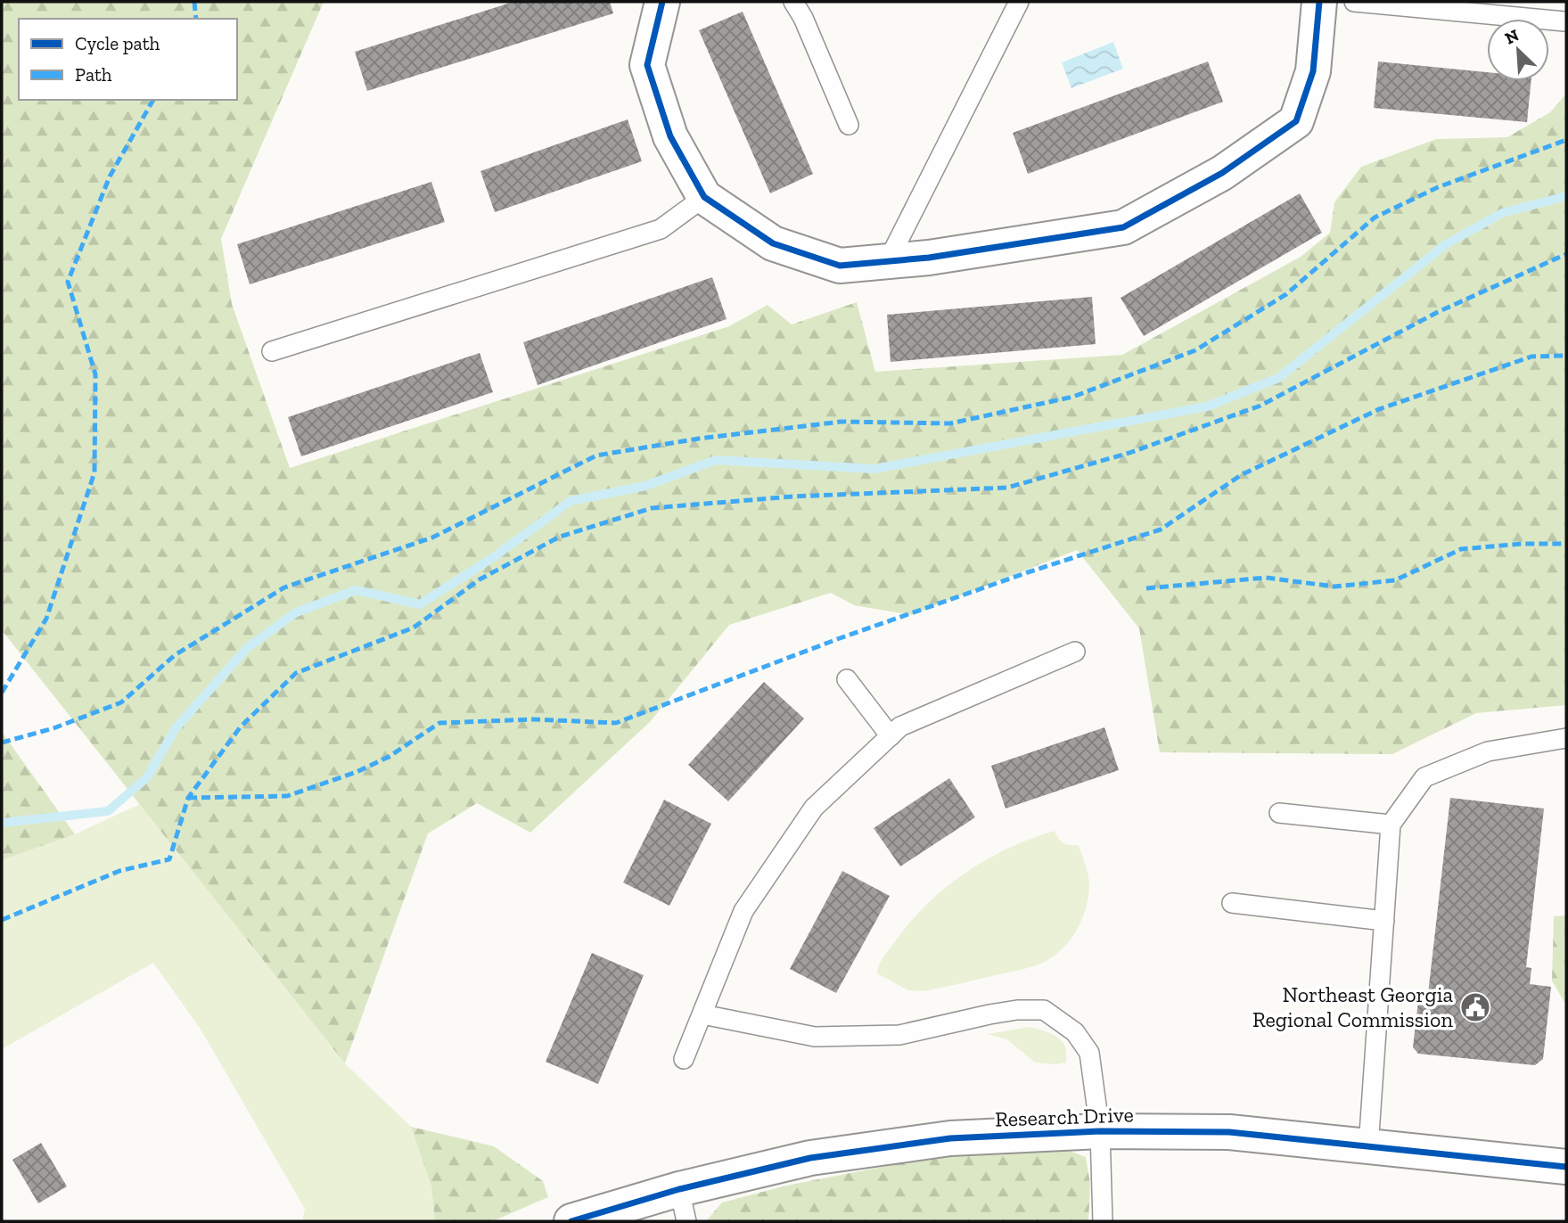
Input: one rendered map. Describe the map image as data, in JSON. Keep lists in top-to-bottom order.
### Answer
{
  "streets": {
    "street": ["Research Drive"]
  },
  "places": {
    "public building": ["Northeast Georgia Regional Commission"]
  },
  "legend": ["Cycle path", "Path"],
  "north": "top left"
}
